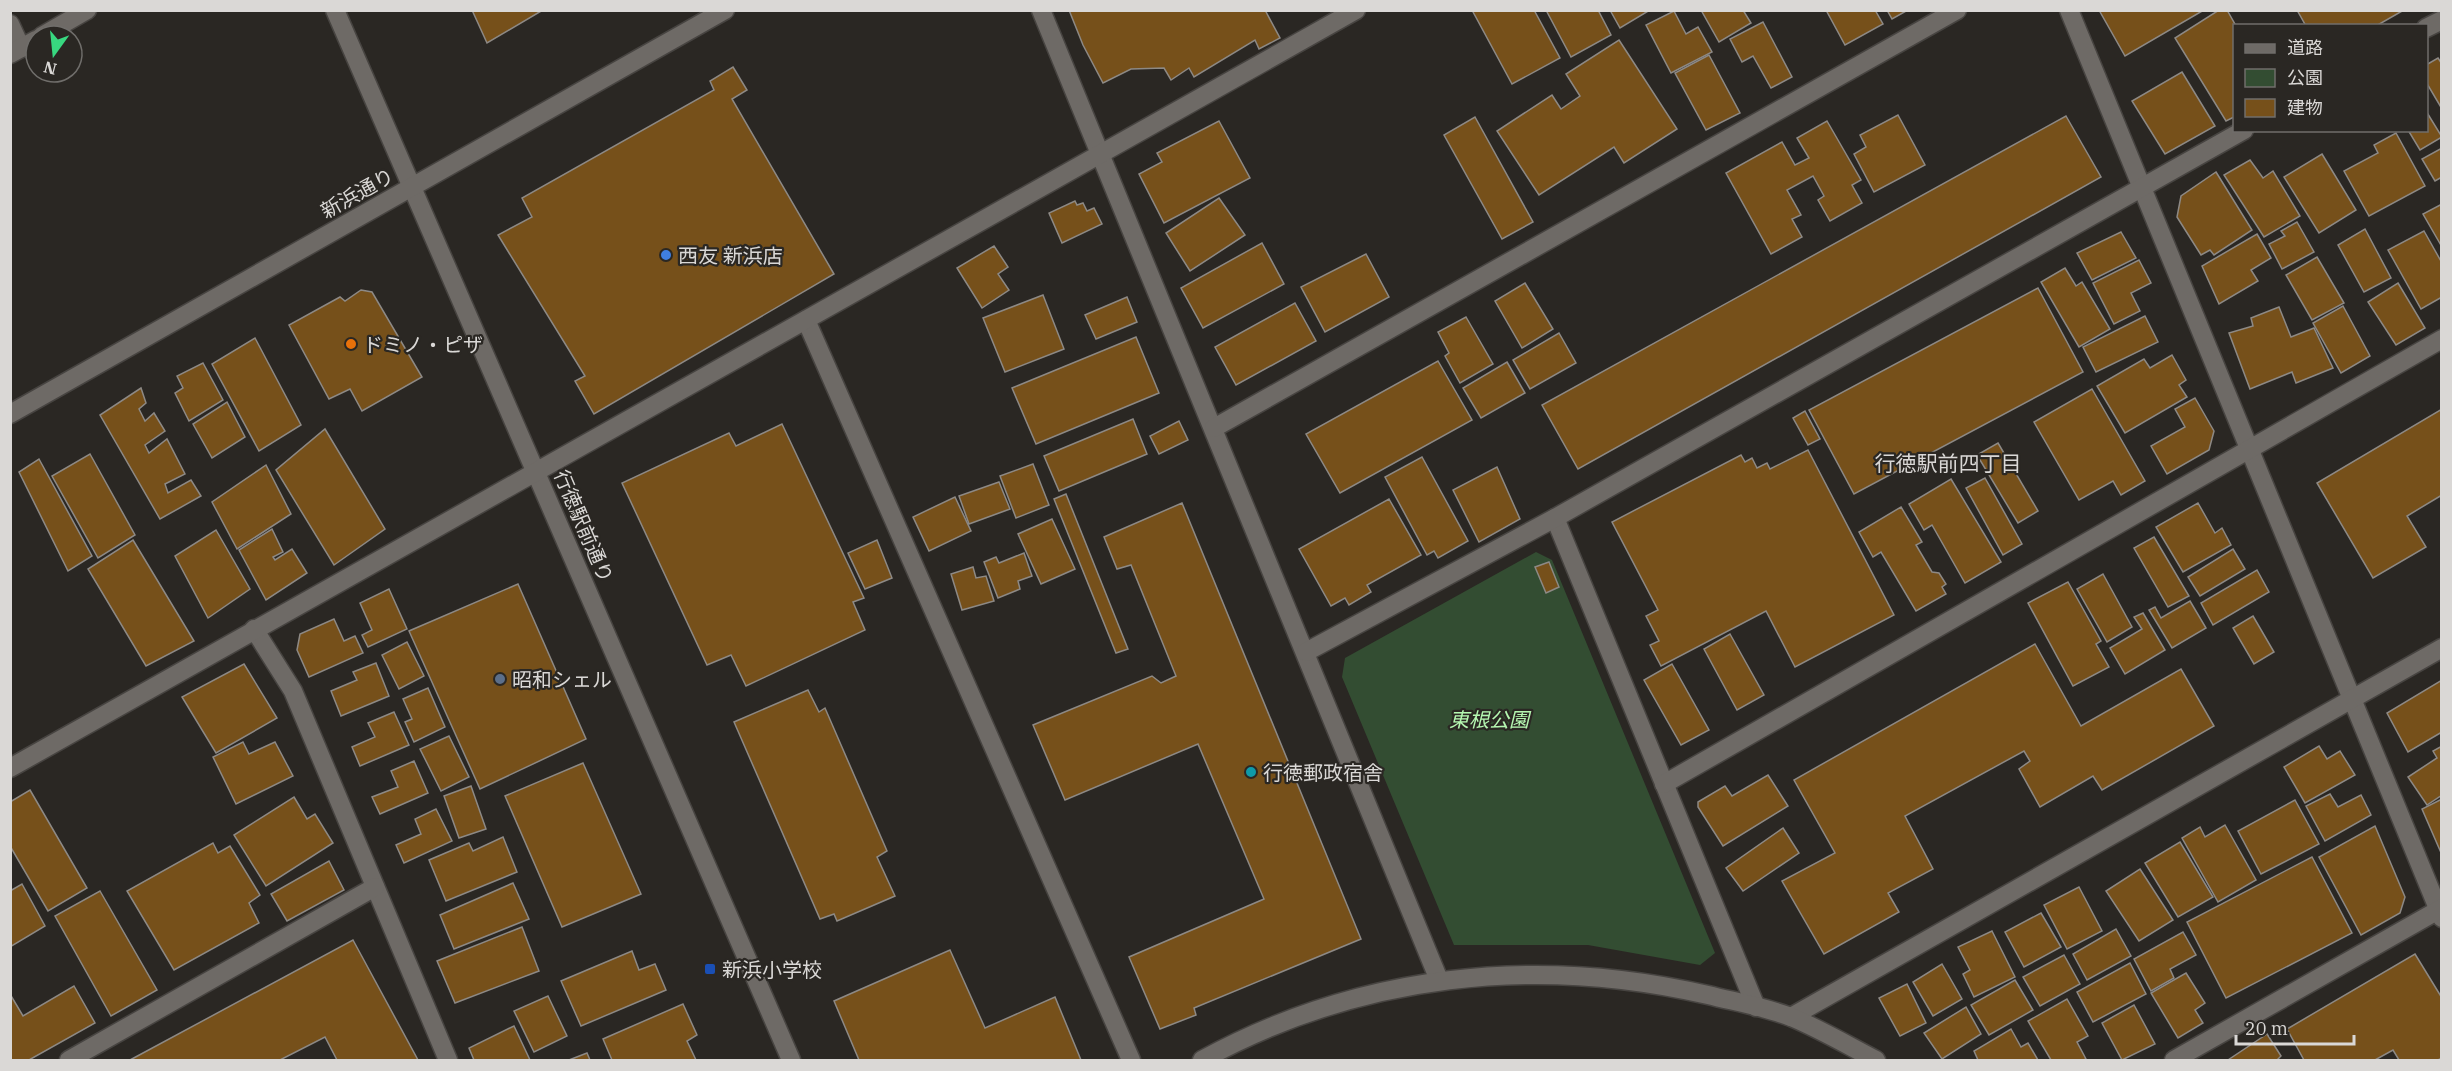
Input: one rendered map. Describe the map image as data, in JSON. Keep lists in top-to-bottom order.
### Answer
{
  "streets": {
    "street": ["新浜通り", "行徳駅前通り"]
  },
  "crossings": [
    ["新浜通り", "行徳駅前通り"]
  ],
  "districts": ["行徳駅前四丁目"],
  "parks": ["東根公園"],
  "places": {
    "other": [
      "西友 新浜店",
      "ドミノ・ピザ",
      "昭和シェル",
      "行徳郵政宿舎"
    ],
    "transit": ["新浜小学校"]
  },
  "legend": ["道路", "公園", "建物"],
  "scale_bar": "20 m",
  "north": "bottom"
}
